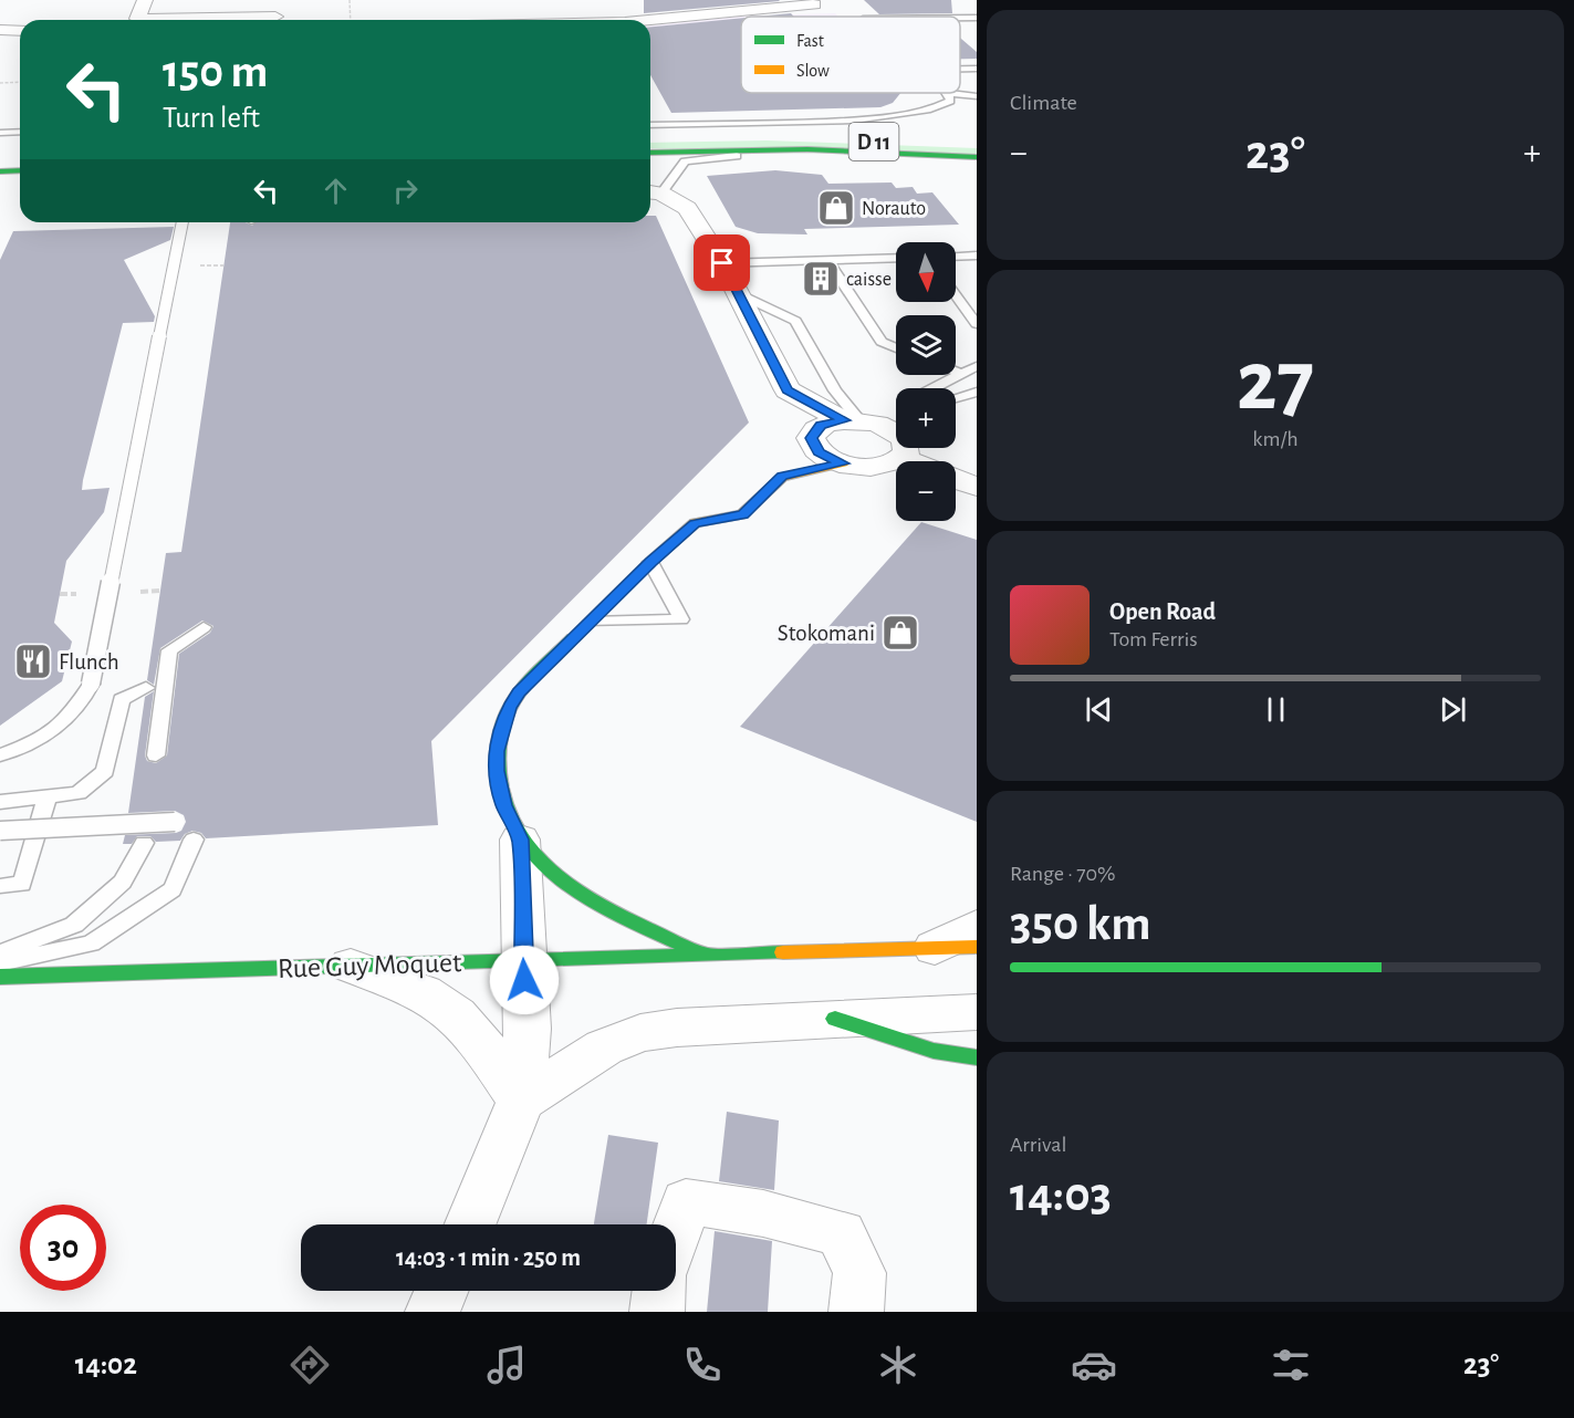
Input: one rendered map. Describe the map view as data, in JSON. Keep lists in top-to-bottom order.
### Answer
{
  "streets": {
    "street": ["D 11", "Rue Guy Moquet"]
  },
  "places": {
    "shop": ["Norauto", "Stokomani"],
    "building": ["caisse"],
    "restaurant": ["Flunch"]
  },
  "legend": ["Fast", "Slow"],
  "north": "bottom",
  "page": {
    "tile": [
      "Climate",
      ["27", "km/h"],
      ["Range · 70%", "350 km"],
      ["Arrival", "14:03"]
    ],
    "turn": ["150 m", "Turn left"],
    "heat": ["−", "23°", "+"],
    "map_buttons": ["+", "−"],
    "song": ["Open Road", "Tom Ferris"],
    "limit": "30",
    "trip": "14:03 · 1 min · 250 m",
    "tabs": ["14:02", "23°"]
  }
}
